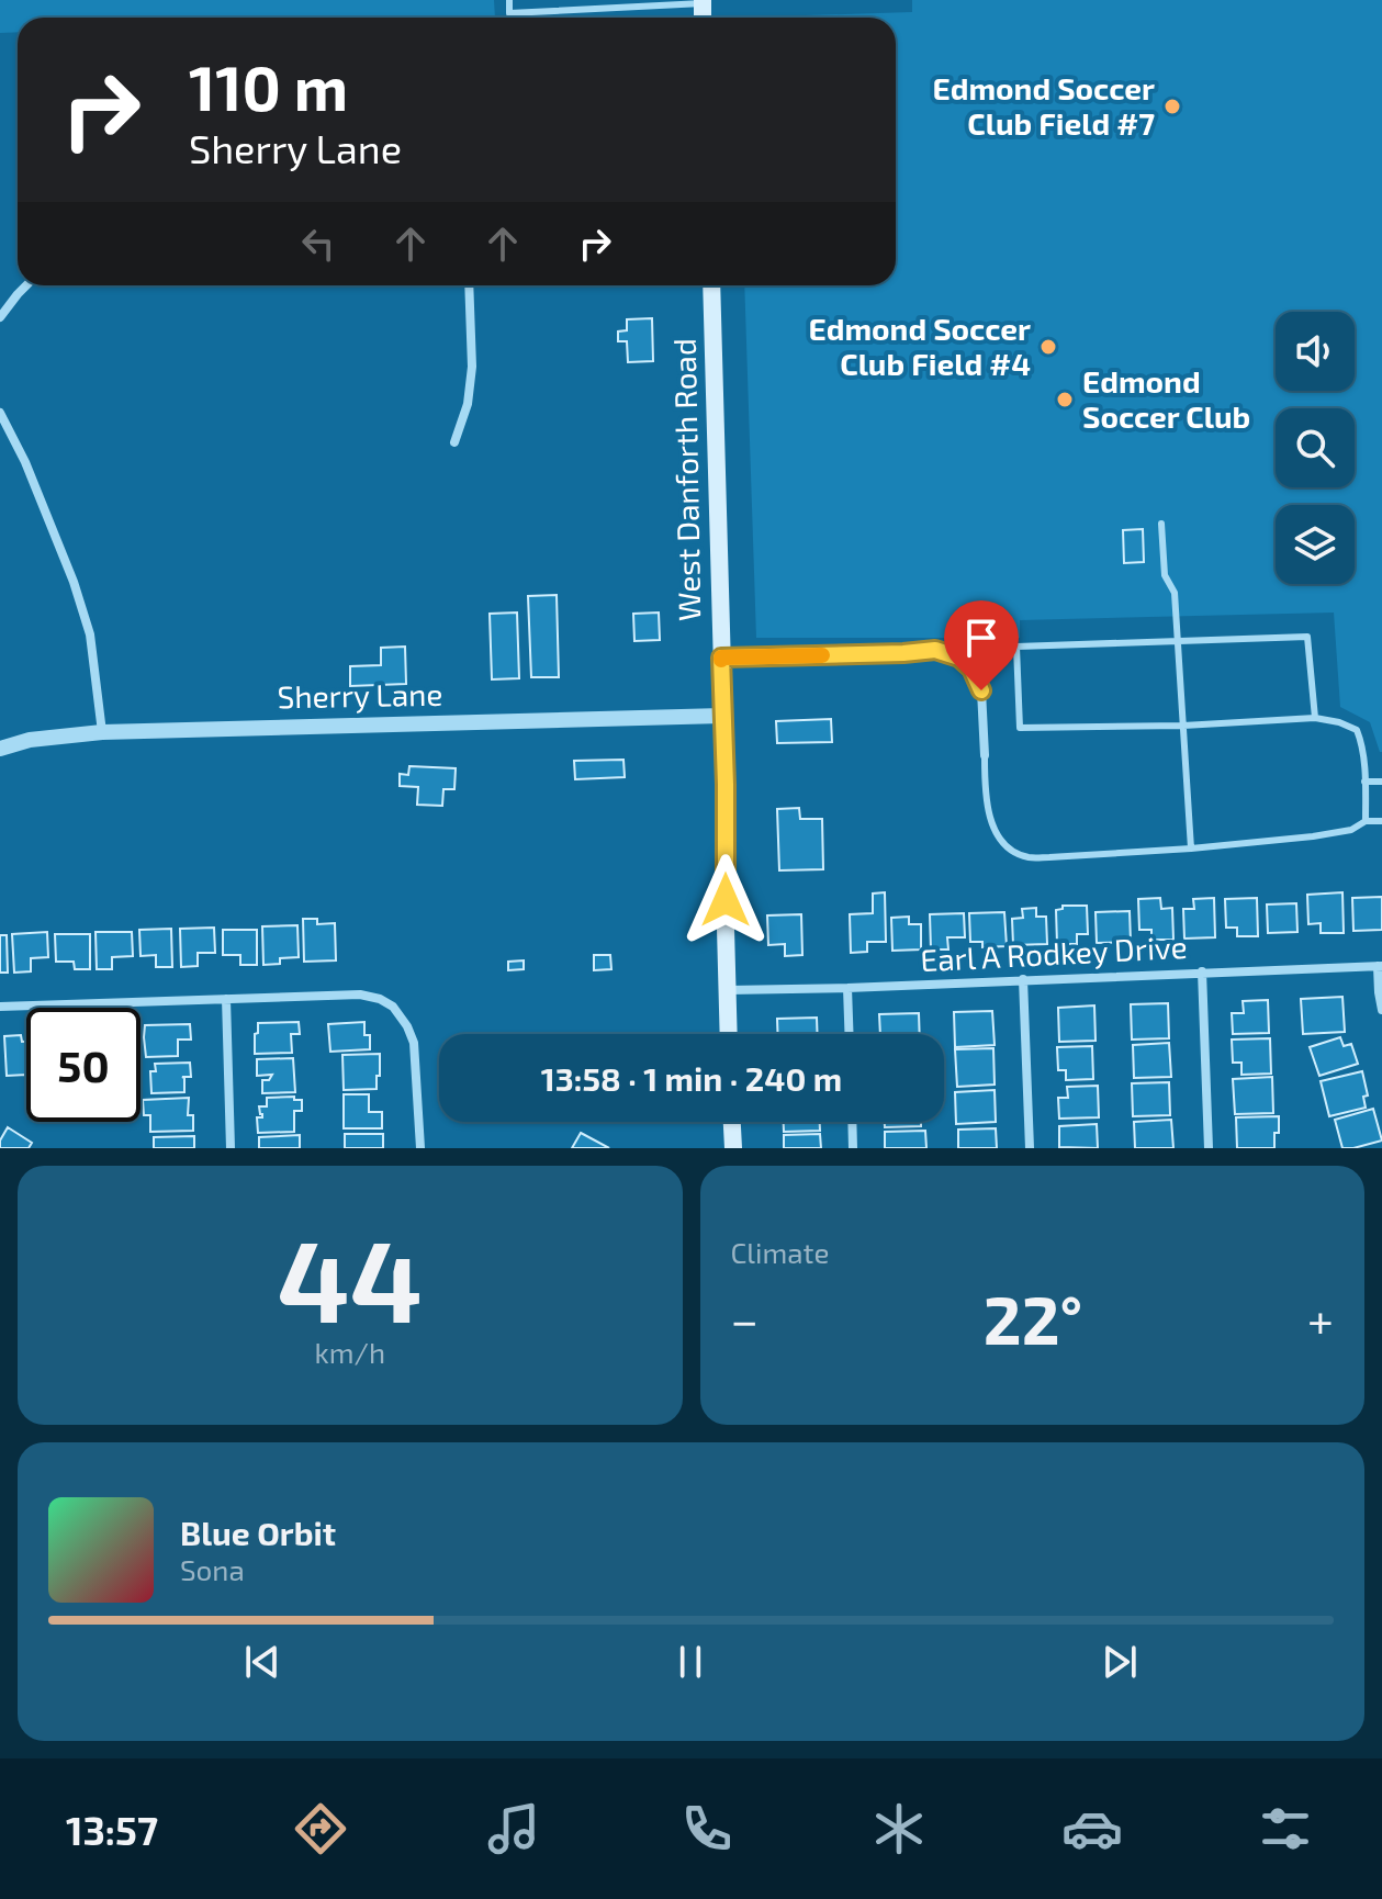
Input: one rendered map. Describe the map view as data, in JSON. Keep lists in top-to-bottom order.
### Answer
{
  "streets": {
    "main road": ["West Danforth Road"],
    "street": ["Sherry Lane", "Earl A Rodkey Drive"]
  },
  "crossings": [
    ["West Danforth Road", "Sherry Lane"],
    ["West Danforth Road", "Earl A Rodkey Drive"]
  ],
  "places": ["Edmond Soccer Club Field #7", "Edmond Soccer Club Field #4", "Edmond Soccer Club"],
  "page": {
    "turn": ["110 m", "Sherry Lane"],
    "limit": "50",
    "trip": "13:58 · 1 min · 240 m",
    "tile": [
      ["44", "km/h"],
      "Climate"
    ],
    "heat": ["−", "22°", "+"],
    "song": ["Blue Orbit", "Sona"],
    "tabs": "13:57"
  }
}
